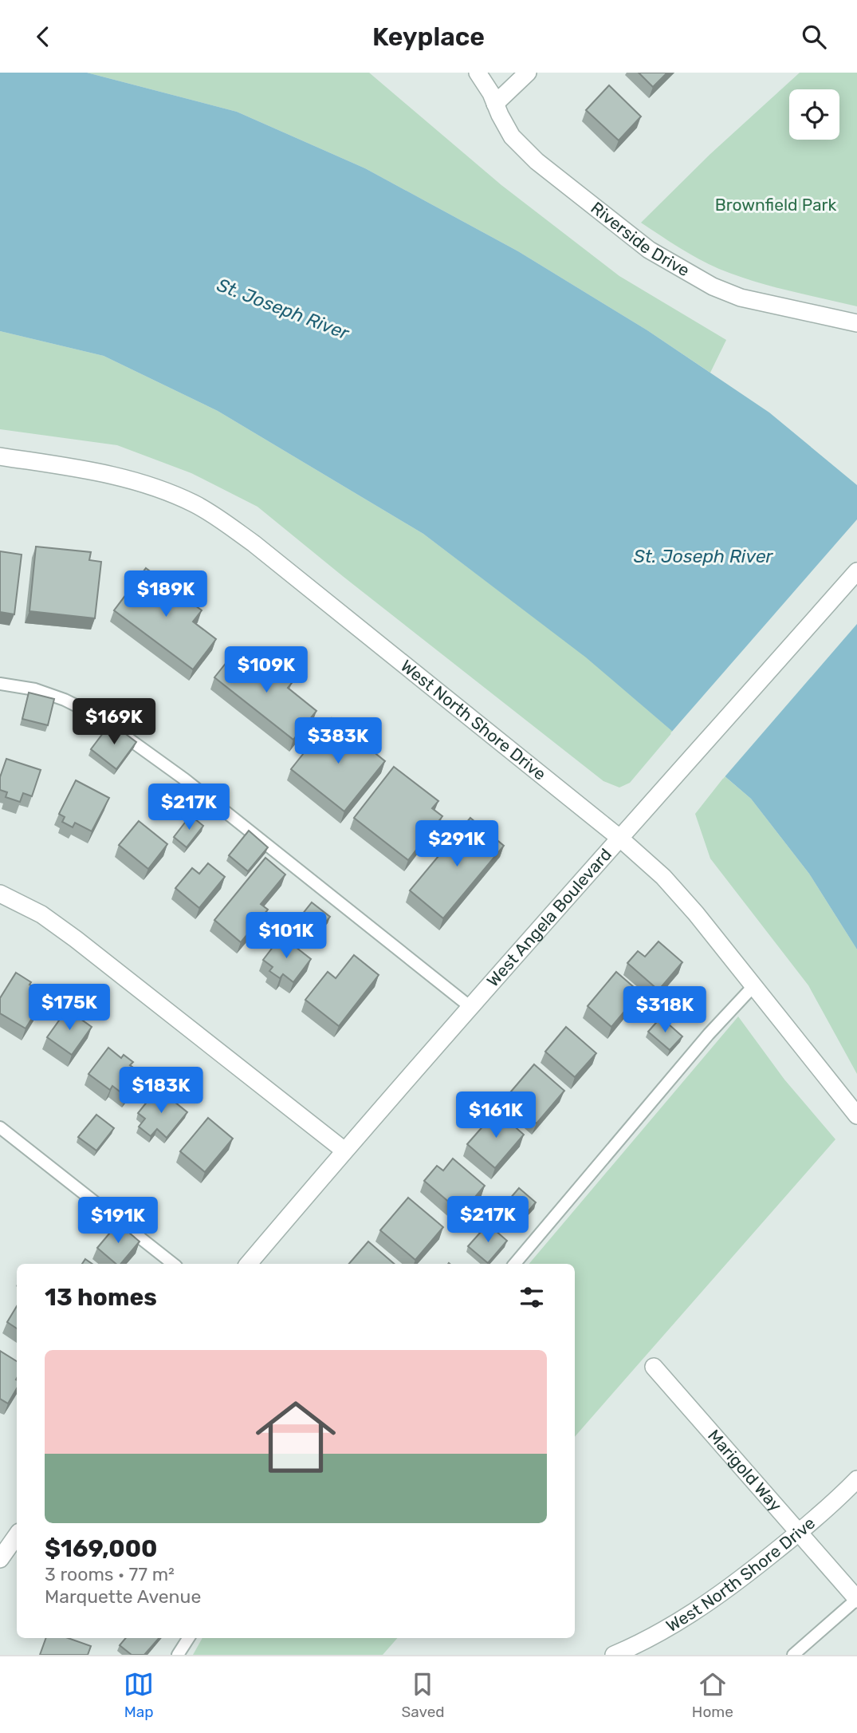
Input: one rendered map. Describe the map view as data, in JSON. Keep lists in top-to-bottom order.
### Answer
{
  "streets": {
    "street": [
      "Riverside Drive",
      "West North Shore Drive",
      "West Angela Boulevard",
      "Marigold Way"
    ]
  },
  "crossings": [
    ["West North Shore Drive", "West Angela Boulevard"],
    ["West North Shore Drive", "Marigold Way"]
  ],
  "water": ["St. Joseph River"],
  "parks": ["Brownfield Park"],
  "page": {
    "header": "Keyplace",
    "price": [
      "$189K",
      "$109K",
      "$169K",
      "$383K",
      "$217K",
      "$291K",
      "$101K",
      "$175K",
      "$318K",
      "$183K",
      "$161K",
      "$217K",
      "$191K"
    ],
    "heading": "13 homes",
    "list": [
      {
        "name": "$169,000",
        "note": "3 rooms · 77 m² · Marquette Avenue"
      }
    ],
    "tabs": ["Map", "Saved", "Home"]
  }
}
